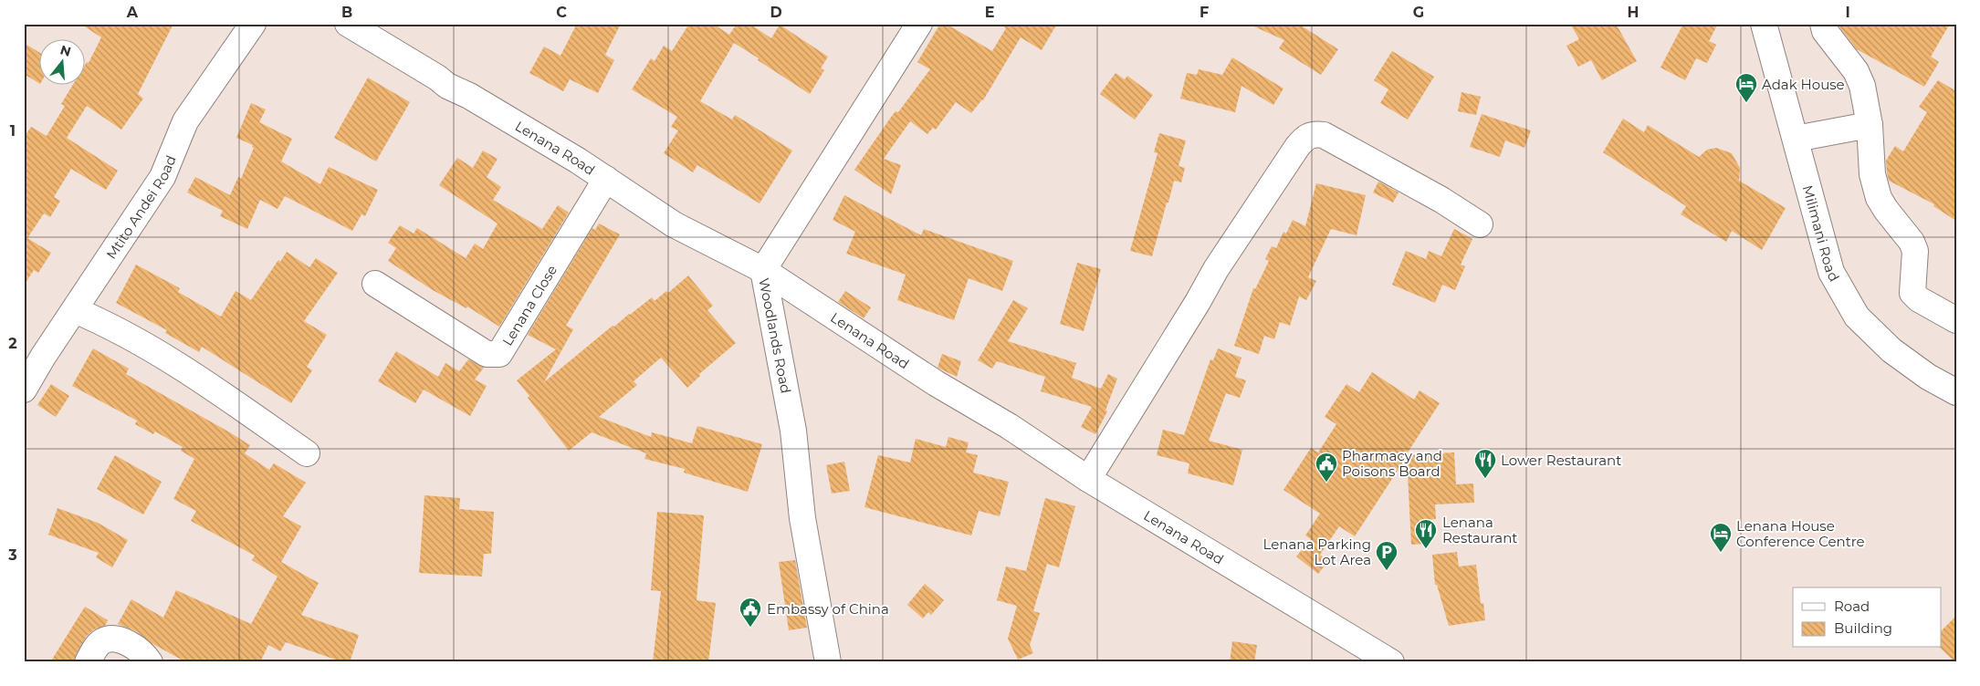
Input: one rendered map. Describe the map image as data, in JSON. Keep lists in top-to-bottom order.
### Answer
{
  "streets": {
    "street": [
      "Lenana Road",
      "Mtito Andei Road",
      "Milimani Road",
      "Lenana Close",
      "Woodlands Road"
    ]
  },
  "crossings": [
    ["Lenana Road", "Lenana Close"],
    ["Lenana Road", "Woodlands Road"]
  ],
  "places": {
    "hotel": ["Adak House", "Lenana House Conference Centre"],
    "restaurant": ["Lower Restaurant", "Lenana Restaurant"],
    "public building": ["Pharmacy and Poisons Board", "Embassy of China"],
    "parking": ["Lenana Parking Lot Area"]
  },
  "legend": ["Road", "Building"],
  "north": "top",
  "grid": {
    "columns": [
      "A",
      "B",
      "C",
      "D",
      "E",
      "F",
      "G",
      "H",
      "I"
    ],
    "rows": ["1", "2", "3"]
  }
}
